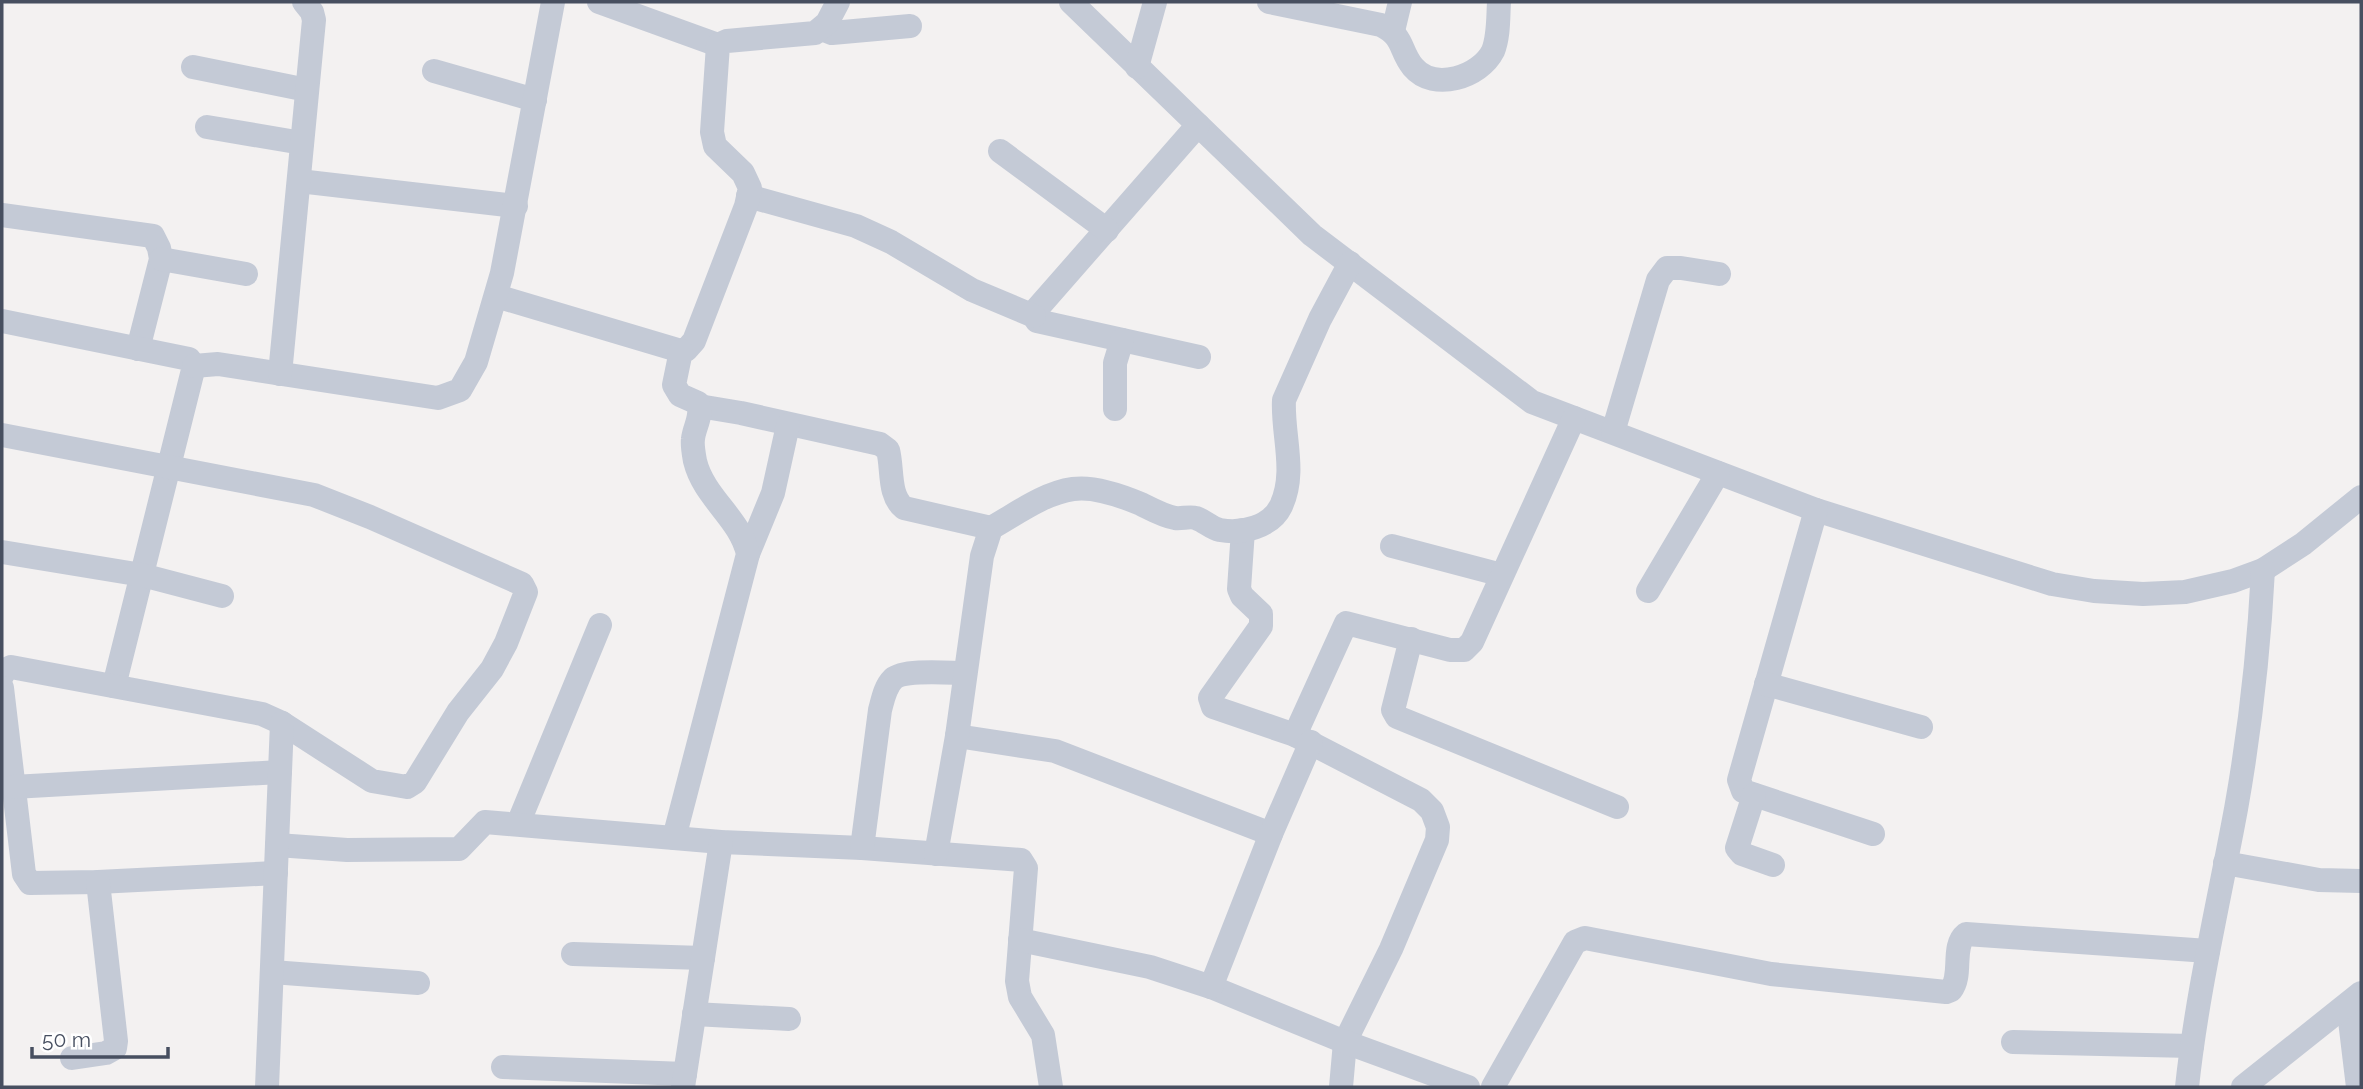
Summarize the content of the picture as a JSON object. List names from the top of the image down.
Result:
{
  "scale_bar": "50 m"
}
